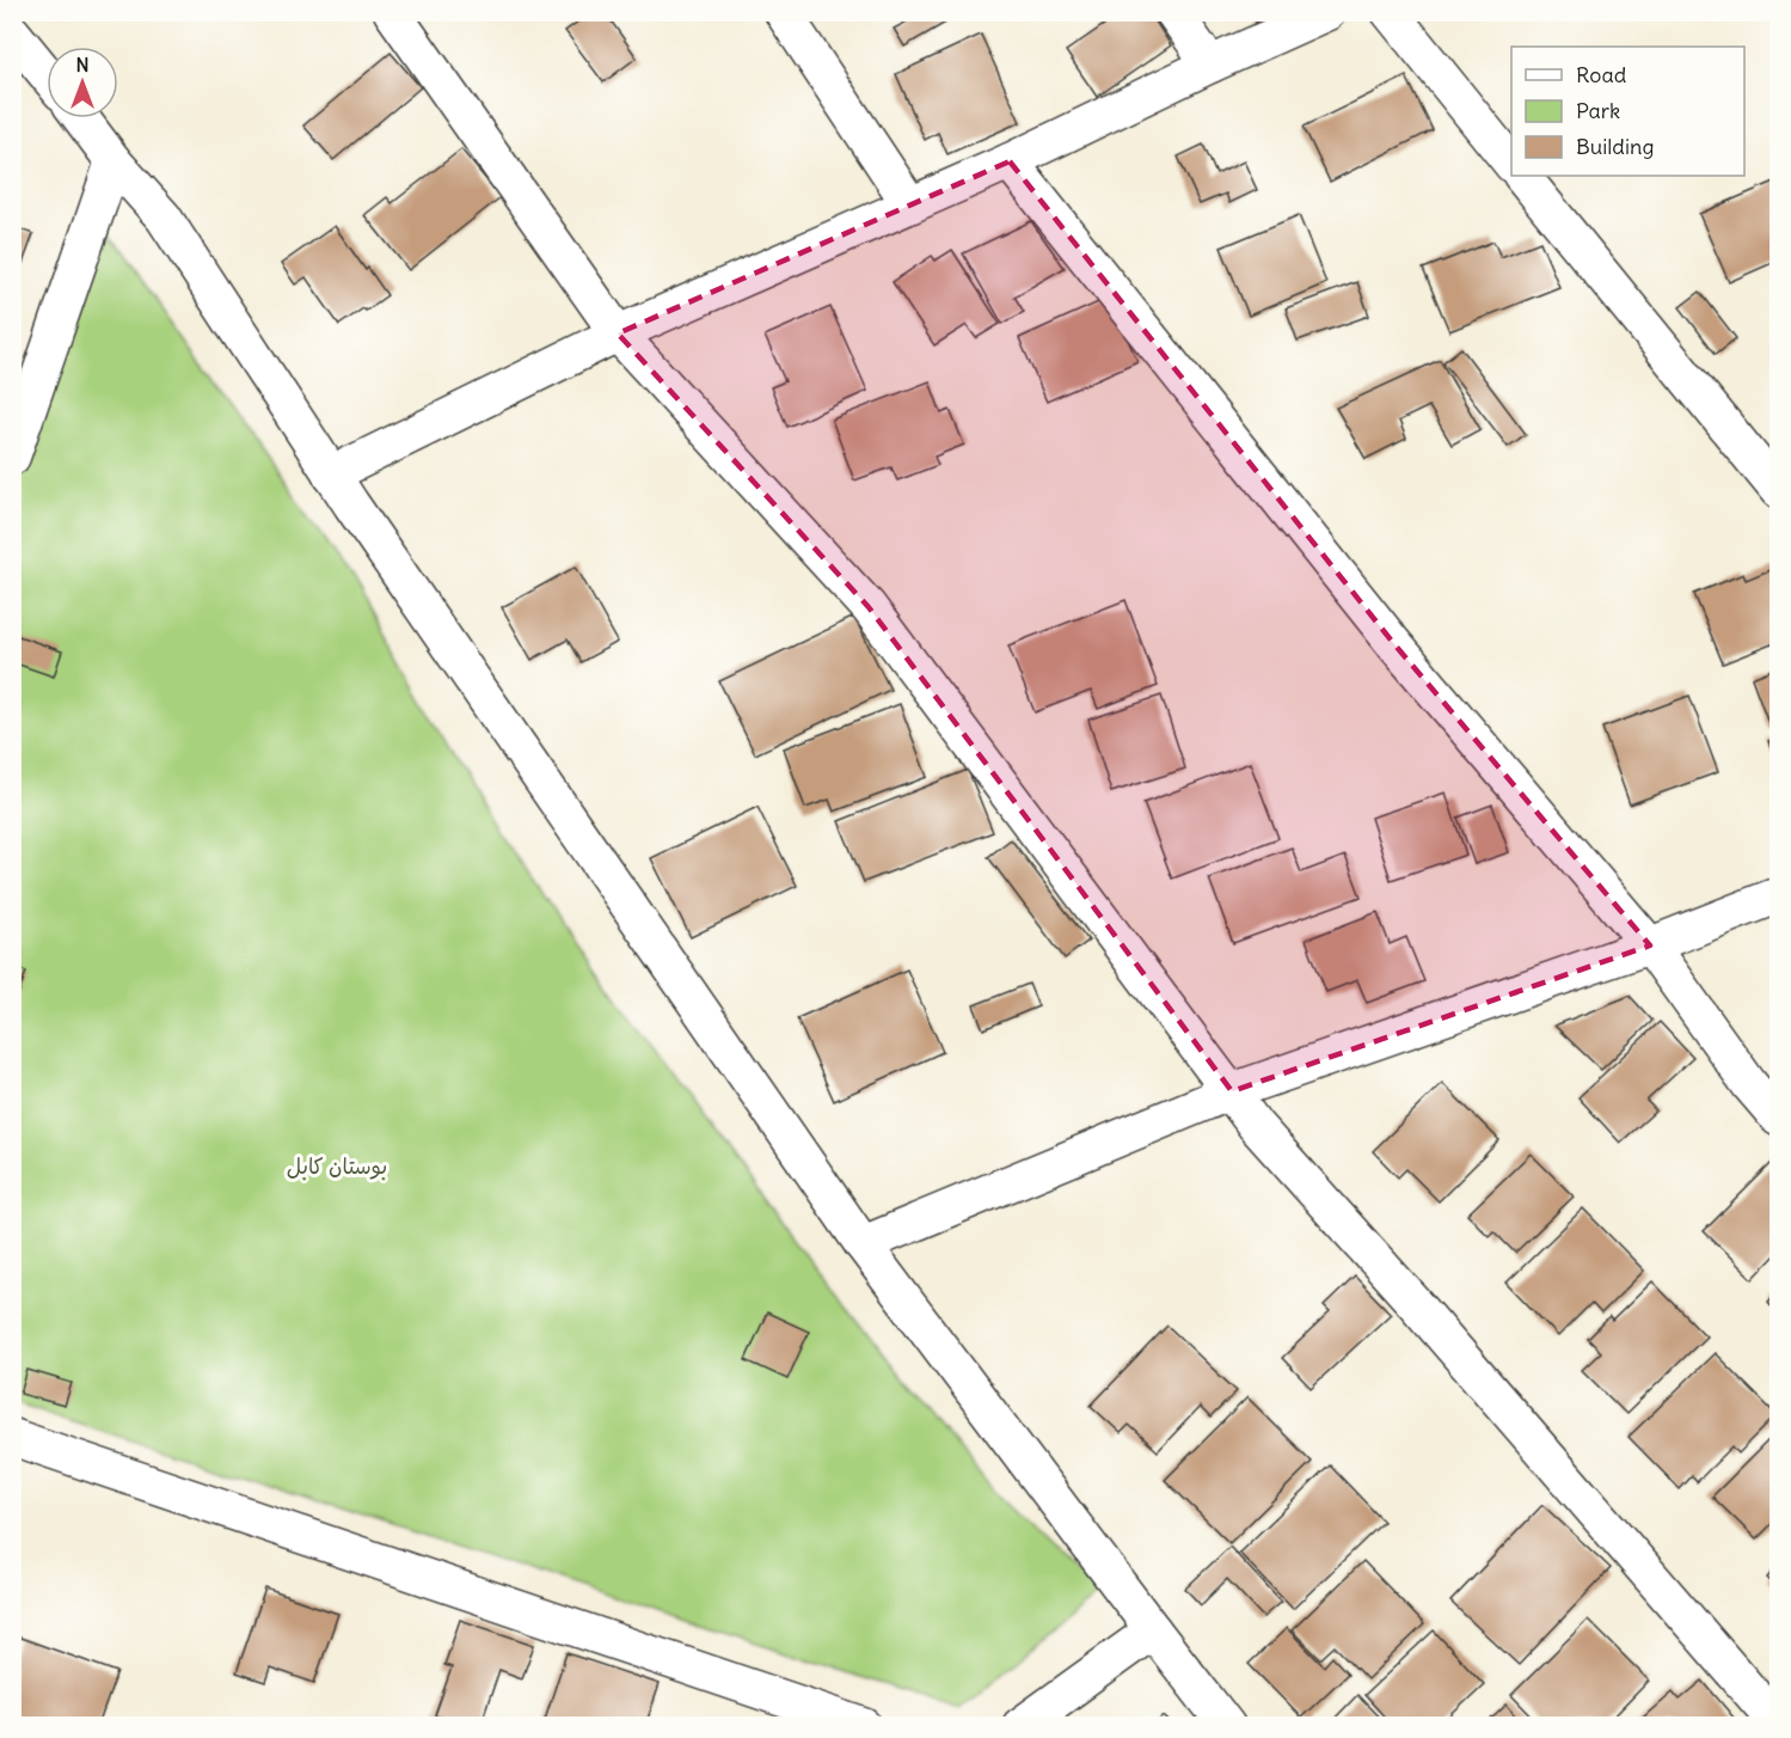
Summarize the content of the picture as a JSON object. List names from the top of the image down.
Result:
{
  "parks": ["بوستان کابل"],
  "legend": ["Road", "Park", "Building"],
  "north": "top"
}
